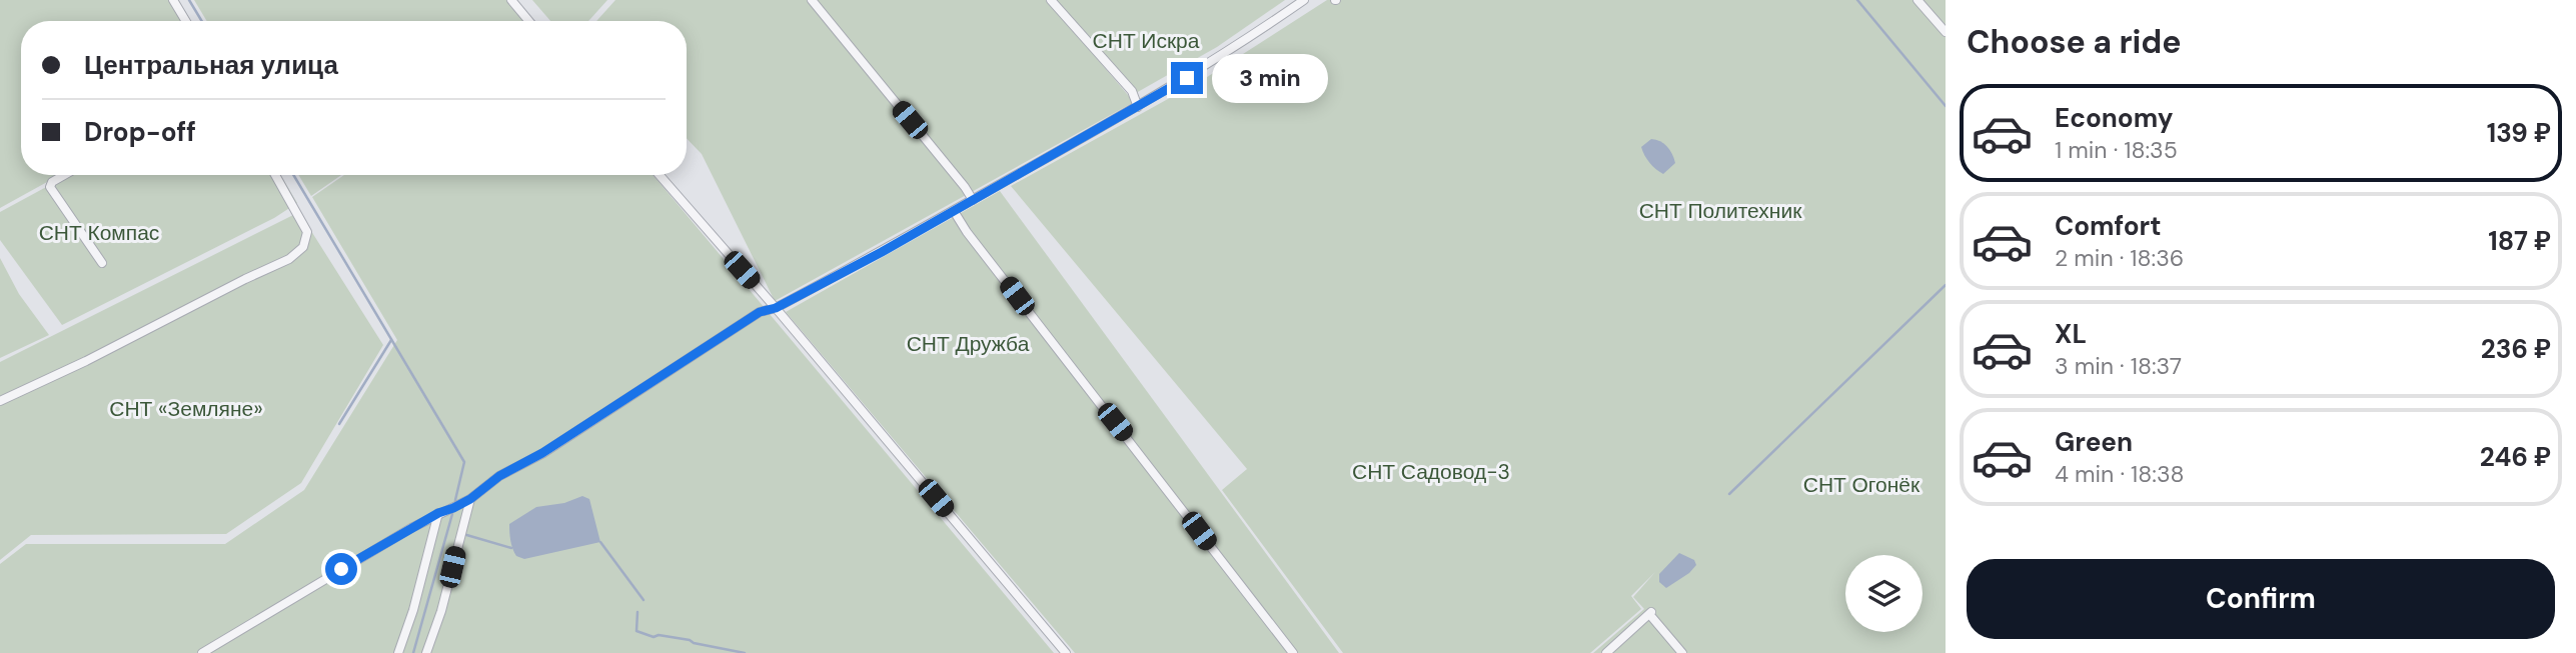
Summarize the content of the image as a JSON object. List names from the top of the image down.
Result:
{
  "parks": [
    "СНТ Искра",
    "СНТ Политехник",
    "СНТ Компас",
    "СНТ Дружба",
    "СНТ «Земляне»",
    "СНТ Садовод-3",
    "СНТ Огонёк"
  ],
  "page": {
    "heading": "Choose a ride",
    "banner": ["Центральная улица", "Drop-off"],
    "bubble": "3 min",
    "list": [
      {
        "name": "Economy",
        "note": "1 min · 18:35",
        "value": "139 ₽"
      },
      {
        "name": "Comfort",
        "note": "2 min · 18:36",
        "value": "187 ₽"
      },
      {
        "name": "XL",
        "note": "3 min · 18:37",
        "value": "236 ₽"
      },
      {
        "name": "Green",
        "note": "4 min · 18:38",
        "value": "246 ₽"
      }
    ],
    "buttons": "Confirm"
  }
}
